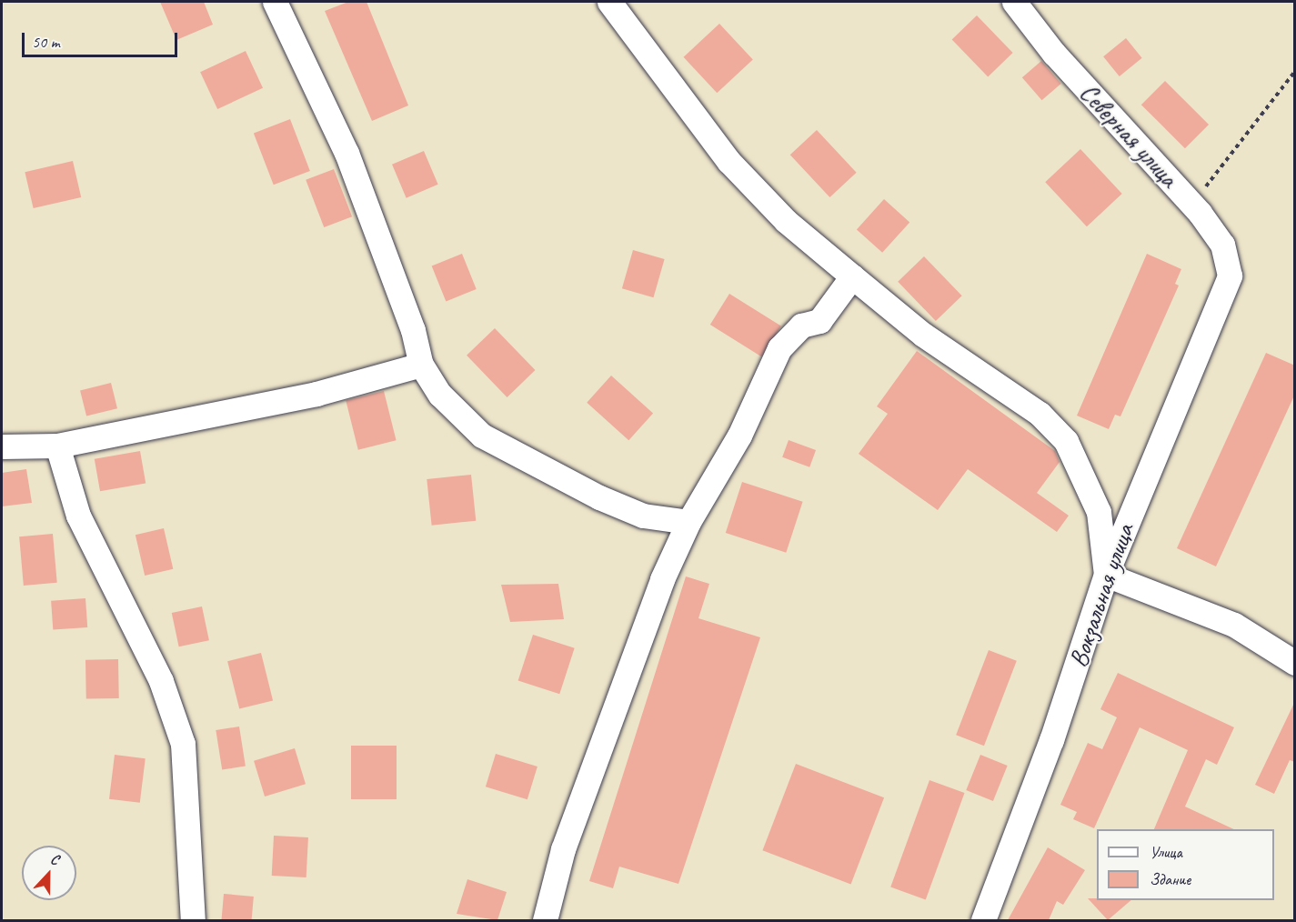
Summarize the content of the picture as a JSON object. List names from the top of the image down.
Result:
{
  "streets": {
    "street": ["Северная улица", "Вокзальная улица"]
  },
  "crossings": [
    ["Северная улица", "Вокзальная улица"]
  ],
  "legend": ["Улица", "Здание"],
  "scale_bar": "50 m",
  "north": "top"
}
